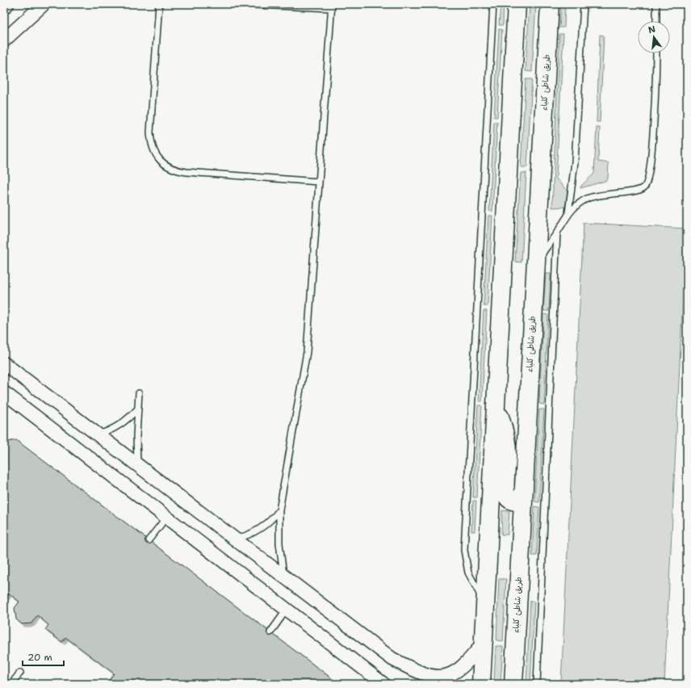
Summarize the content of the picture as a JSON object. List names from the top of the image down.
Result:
{
  "streets": {
    "highway": ["طريق شاطئ كلباء"]
  },
  "scale_bar": "20 m",
  "north": "top"
}
